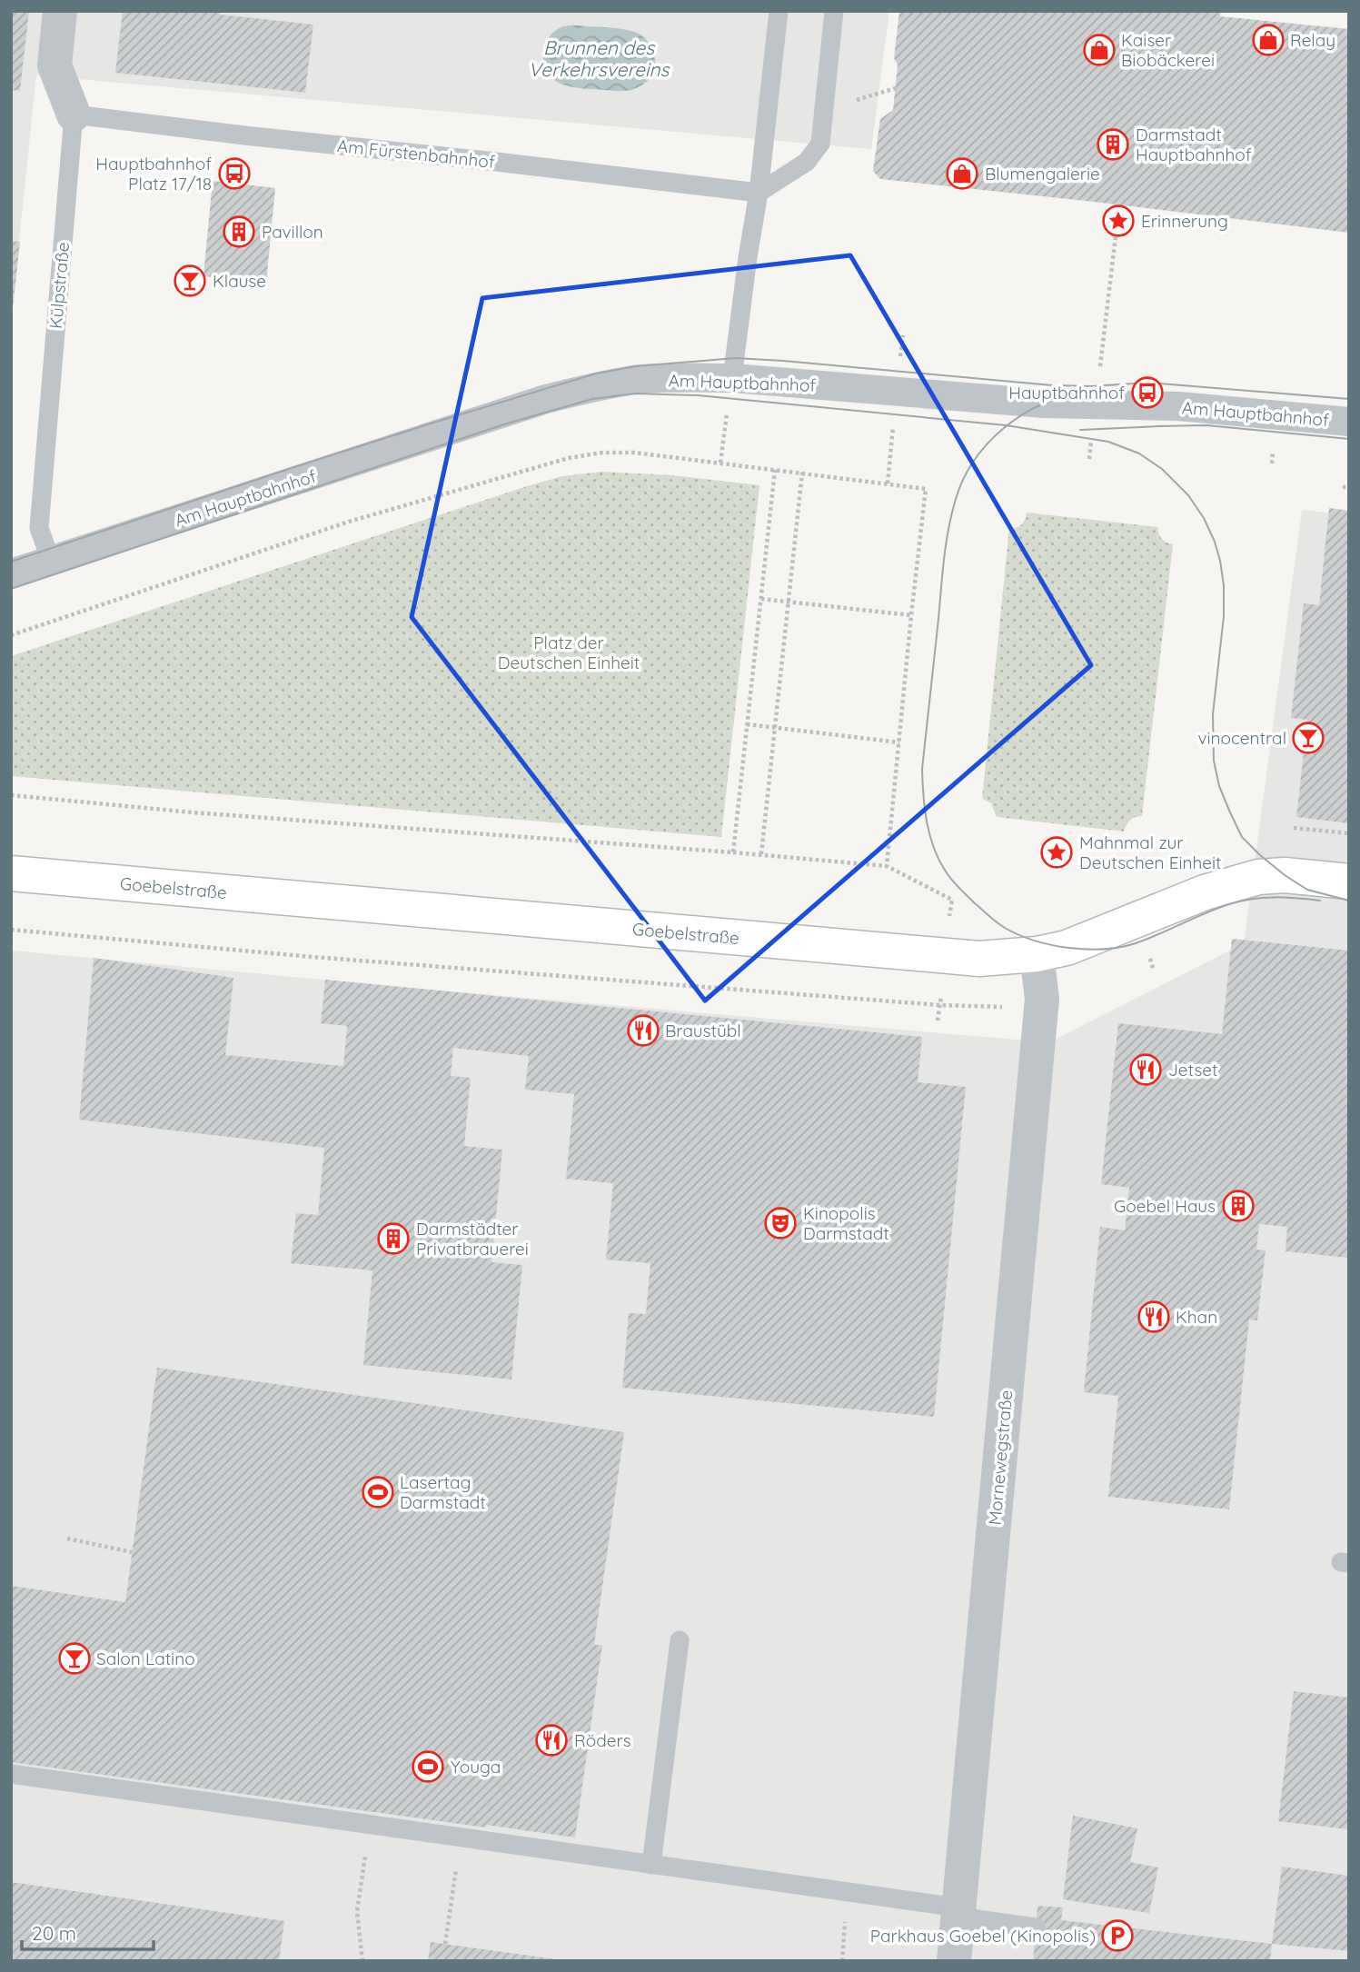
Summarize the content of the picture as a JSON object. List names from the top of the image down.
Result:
{
  "streets": {
    "main road": ["Goebelstraße"],
    "street": ["Külpstraße", "Am Hauptbahnhof", "Mornewegstraße"],
    "lane": ["Am Fürstenbahnhof"]
  },
  "crossings": [
    ["Am Fürstenbahnhof", "Külpstraße"],
    ["Külpstraße", "Am Hauptbahnhof"],
    ["Goebelstraße", "Mornewegstraße"]
  ],
  "water": ["Brunnen des Verkehrsvereins"],
  "parks": ["Platz der Deutschen Einheit"],
  "places": {
    "shop": ["Relay", "Kaiser Biobäckerei", "Blumengalerie"],
    "building": [
      "Darmstadt Hauptbahnhof",
      "Pavillon",
      "Goebel Haus",
      "Darmstädter Privatbrauerei"
    ],
    "bus stop": ["Hauptbahnhof Platz 17/18", "Hauptbahnhof"],
    "place": ["Erinnerung", "Mahnmal zur Deutschen Einheit"],
    "bar": ["Klause", "vinocentral", "Salon Latino"],
    "restaurant": [
      "Braustübl",
      "Jetset",
      "Khan",
      "Röders"
    ],
    "theatre": ["Kinopolis Darmstadt"],
    "sports": ["Lasertag Darmstadt", "Youga"],
    "parking": ["Parkhaus Goebel (Kinopolis)"]
  },
  "scale_bar": "20 m"
}
